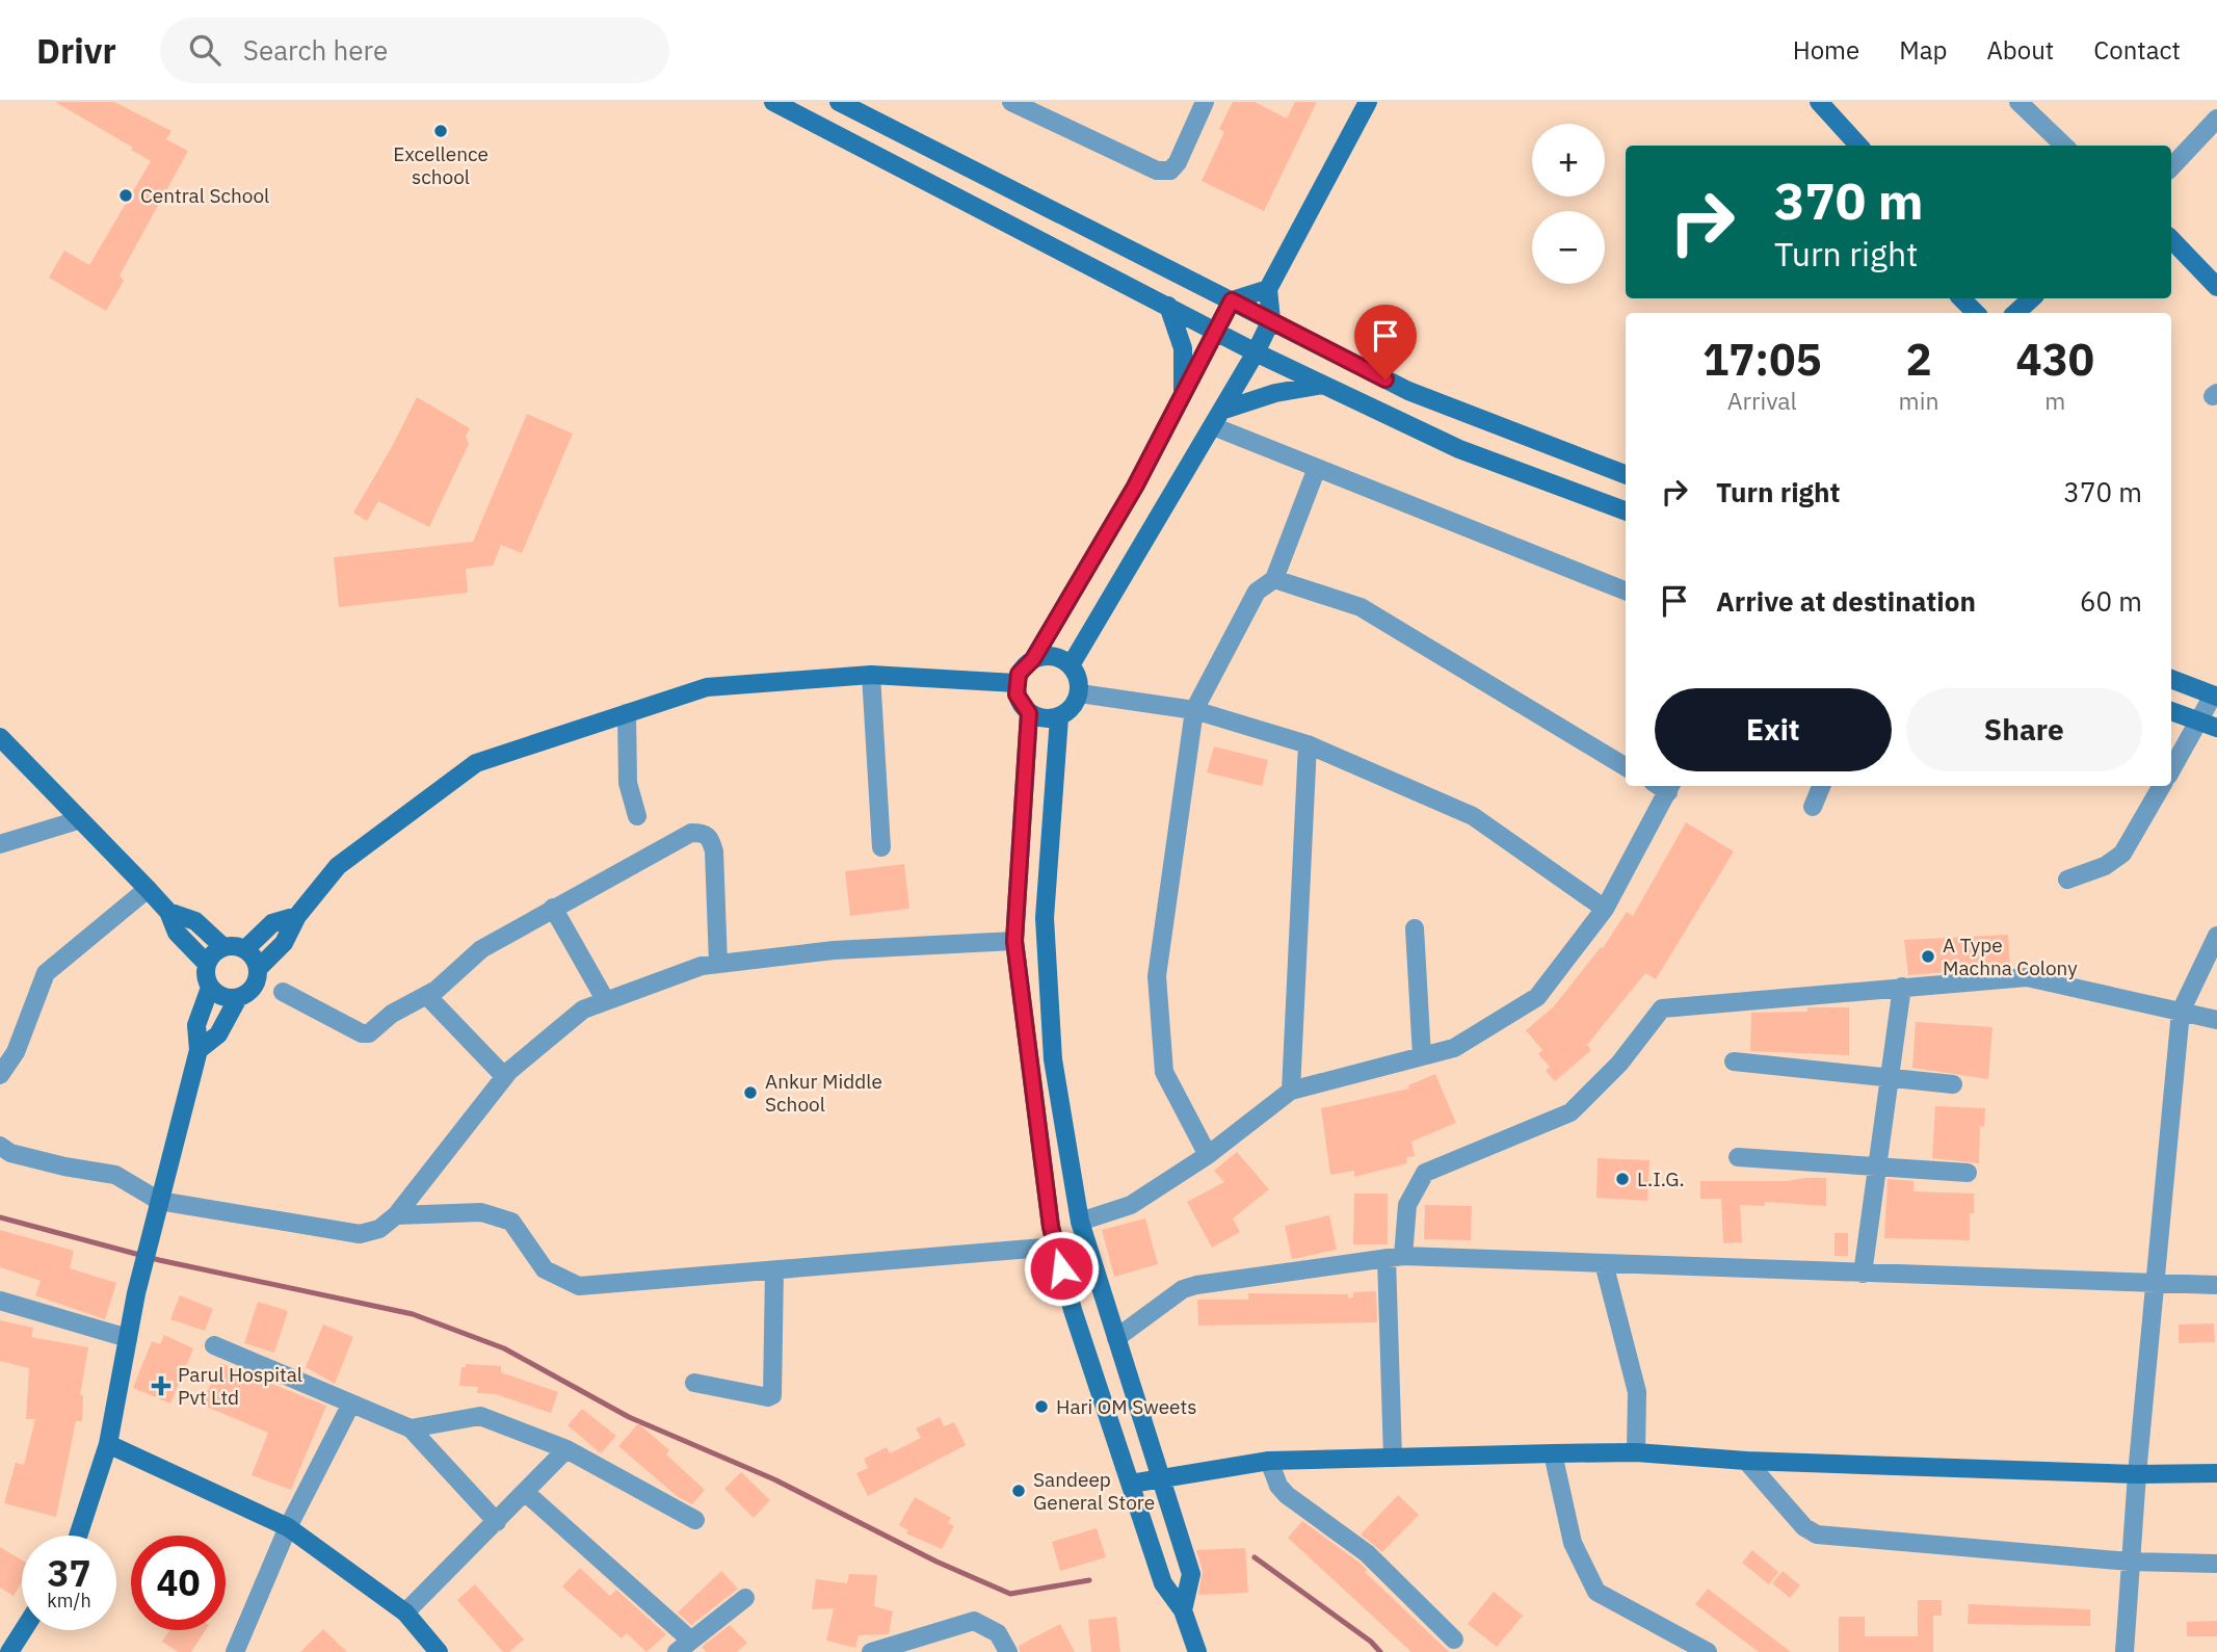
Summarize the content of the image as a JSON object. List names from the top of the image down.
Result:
{
  "places": {
    "other": [
      "Excellence school",
      "Central School",
      "A Type Machna Colony",
      "Ankur Middle School",
      "L.I.G.",
      "Hari OM Sweets",
      "Sandeep General Store"
    ],
    "health": ["Parul Hospital Pvt Ltd"]
  },
  "page": {
    "header": "Drivr",
    "search": "Search here",
    "nav": [
      "Home",
      "Map",
      "About",
      "Contact"
    ],
    "map_buttons": ["+", "−"],
    "turn": ["370 m", "Turn right"],
    "eta": [
      "17:05",
      "Arrival",
      "2",
      "min",
      "430",
      "m"
    ],
    "list": [
      {
        "name": "Turn right",
        "value": "370 m"
      },
      {
        "name": "Arrive at destination",
        "value": "60 m"
      }
    ],
    "buttons": ["Exit", "Share"],
    "speed": "37 km/h",
    "limit": "40"
  }
}
